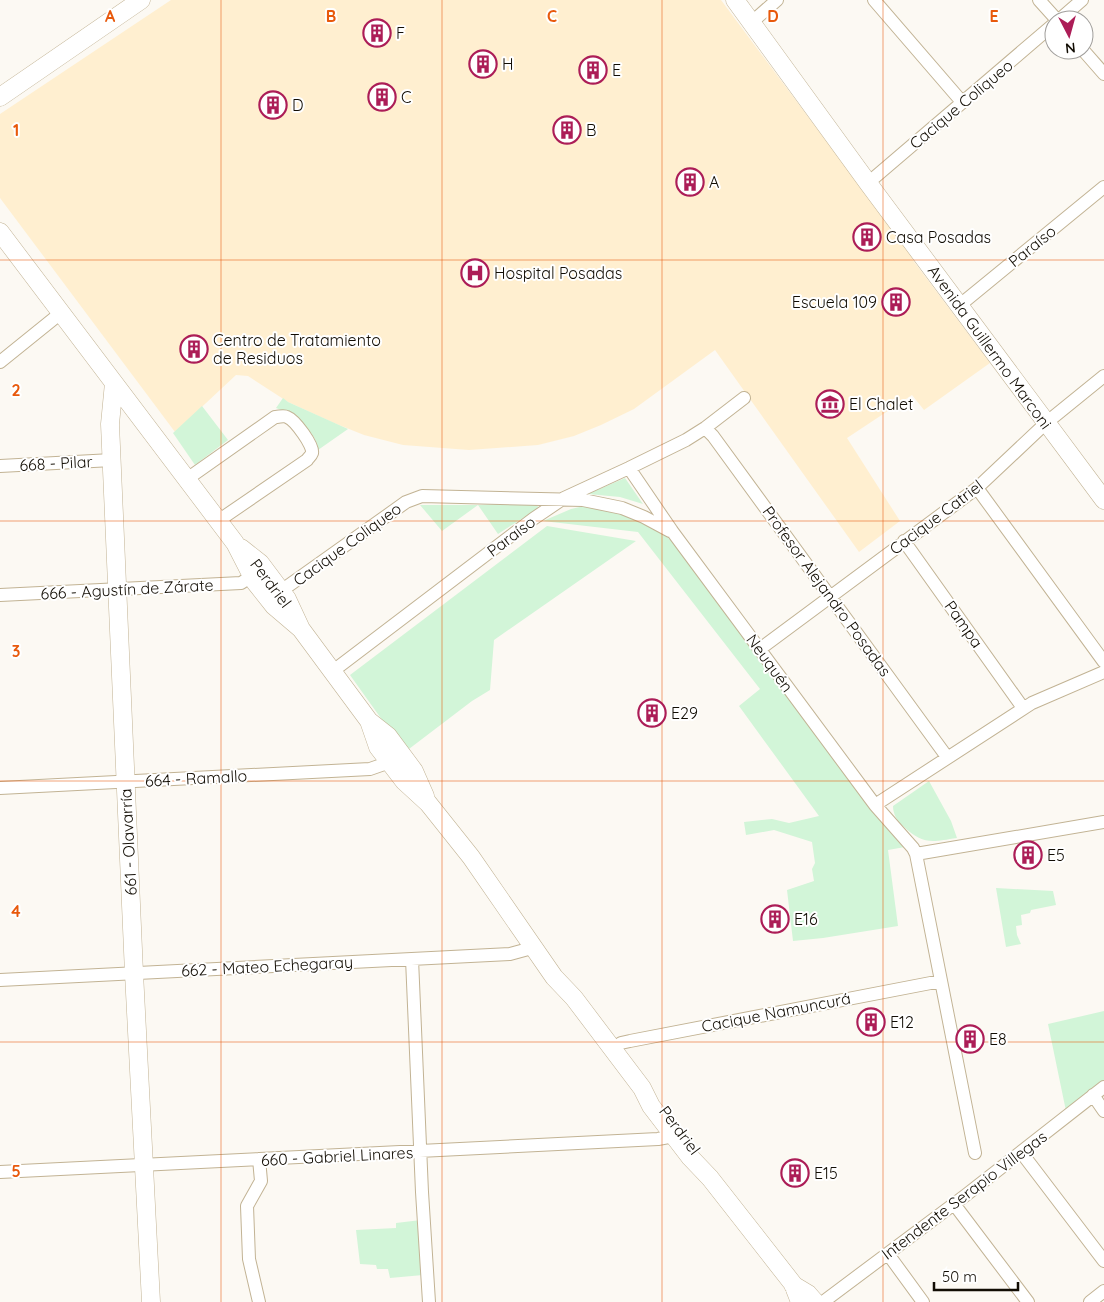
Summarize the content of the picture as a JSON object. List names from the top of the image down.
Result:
{
  "streets": {
    "main road": ["Avenida Guillermo Marconi", "Perdriel", "661 - Olavarría"],
    "street": [
      "Cacique Coliqueo",
      "Paraíso",
      "668 - Pilar",
      "Cacique Catriel",
      "666 - Agustín de Zárate",
      "Profesor Alejandro Posadas",
      "Pampa",
      "Neuquén",
      "664 - Ramallo",
      "662 - Mateo Echegaray",
      "Cacique Namuncurá",
      "660 - Gabriel Linares",
      "Intendente Serapio Villegas"
    ]
  },
  "crossings": [
    ["Cacique Coliqueo", "Paraíso"],
    ["Cacique Coliqueo", "Avenida Guillermo Marconi"],
    ["Cacique Coliqueo", "Perdriel"],
    ["Cacique Coliqueo", "Neuquén"],
    ["Paraíso", "Avenida Guillermo Marconi"],
    ["Paraíso", "Profesor Alejandro Posadas"],
    ["Paraíso", "Neuquén"],
    ["Avenida Guillermo Marconi", "Cacique Catriel"],
    ["668 - Pilar", "661 - Olavarría"],
    ["Cacique Catriel", "Profesor Alejandro Posadas"],
    ["Cacique Catriel", "Pampa"],
    ["Cacique Catriel", "Neuquén"],
    ["666 - Agustín de Zárate", "661 - Olavarría"],
    ["664 - Ramallo", "661 - Olavarría"],
    ["661 - Olavarría", "662 - Mateo Echegaray"],
    ["661 - Olavarría", "660 - Gabriel Linares"]
  ],
  "places": {
    "building": [
      "F",
      "H",
      "E",
      "C",
      "D",
      "B",
      "A",
      "Casa Posadas",
      "Escuela 109",
      "Centro de Tratamiento de Residuos",
      "E29",
      "E5",
      "E16",
      "E12",
      "E8",
      "E15"
    ],
    "hospital": ["Hospital Posadas"],
    "museum": ["El Chalet"]
  },
  "scale_bar": "50 m",
  "north": "bottom",
  "grid": {
    "columns": [
      "A",
      "B",
      "C",
      "D",
      "E"
    ],
    "rows": [
      "1",
      "2",
      "3",
      "4",
      "5"
    ]
  }
}
